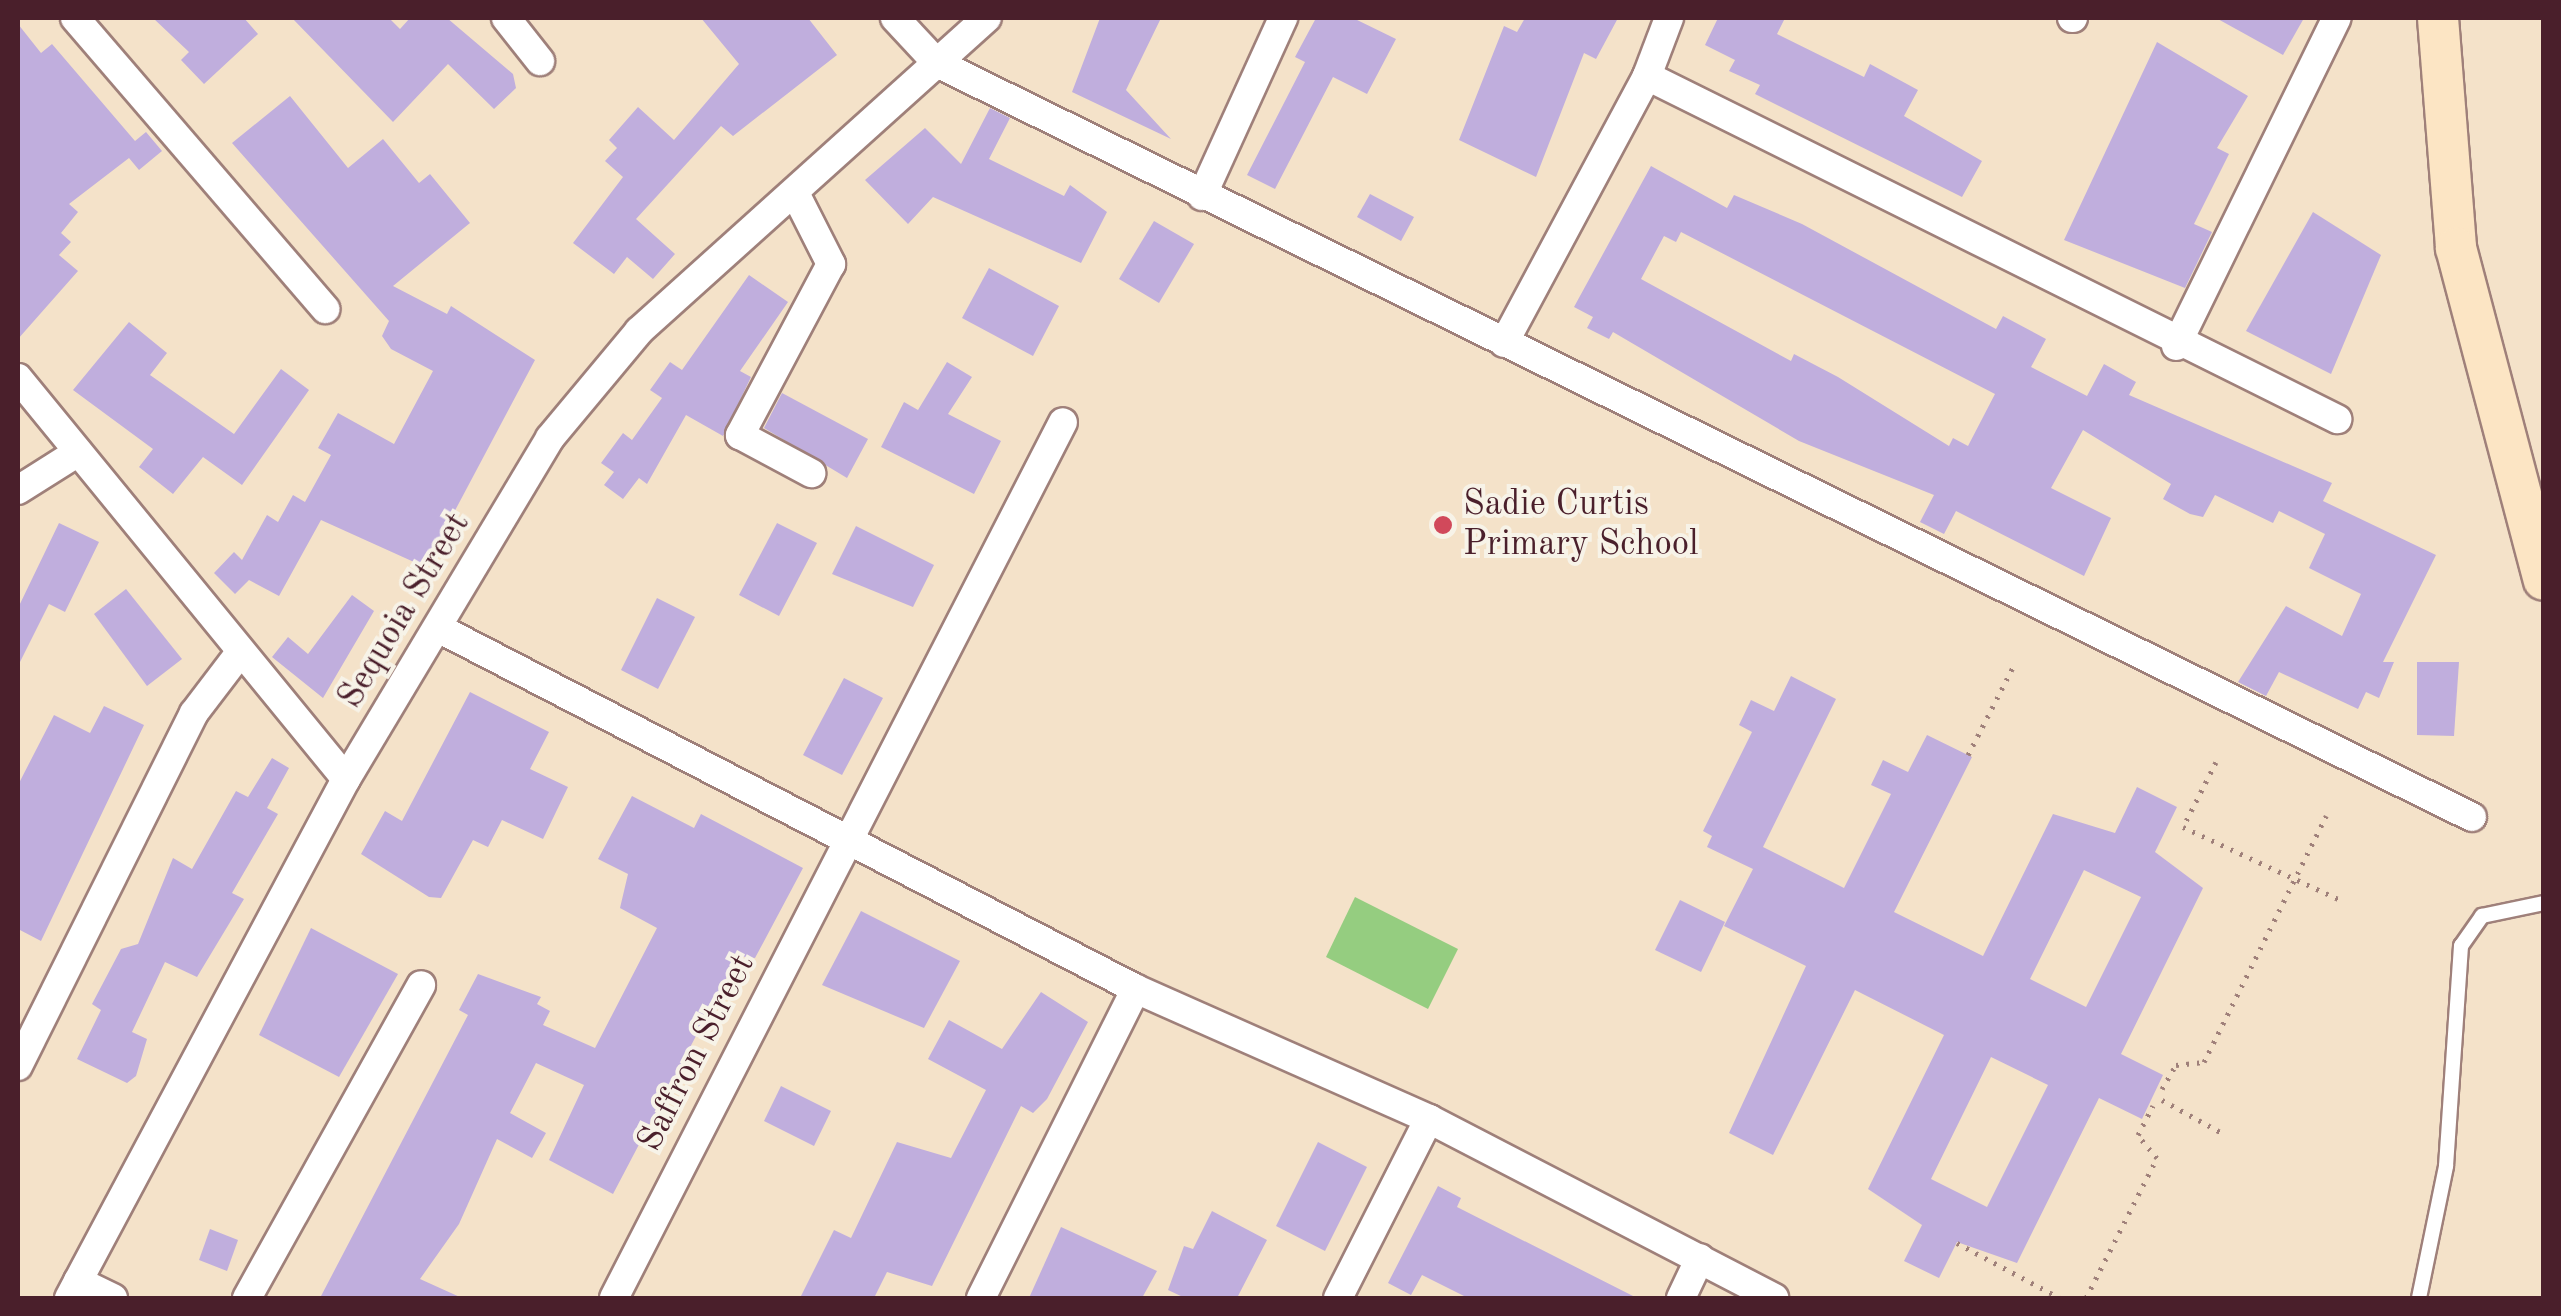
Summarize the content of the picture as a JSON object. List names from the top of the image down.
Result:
{
  "streets": {
    "street": ["Sequoia Street", "Saffron Street"]
  },
  "places": ["Sadie Curtis Primary School"]
}
